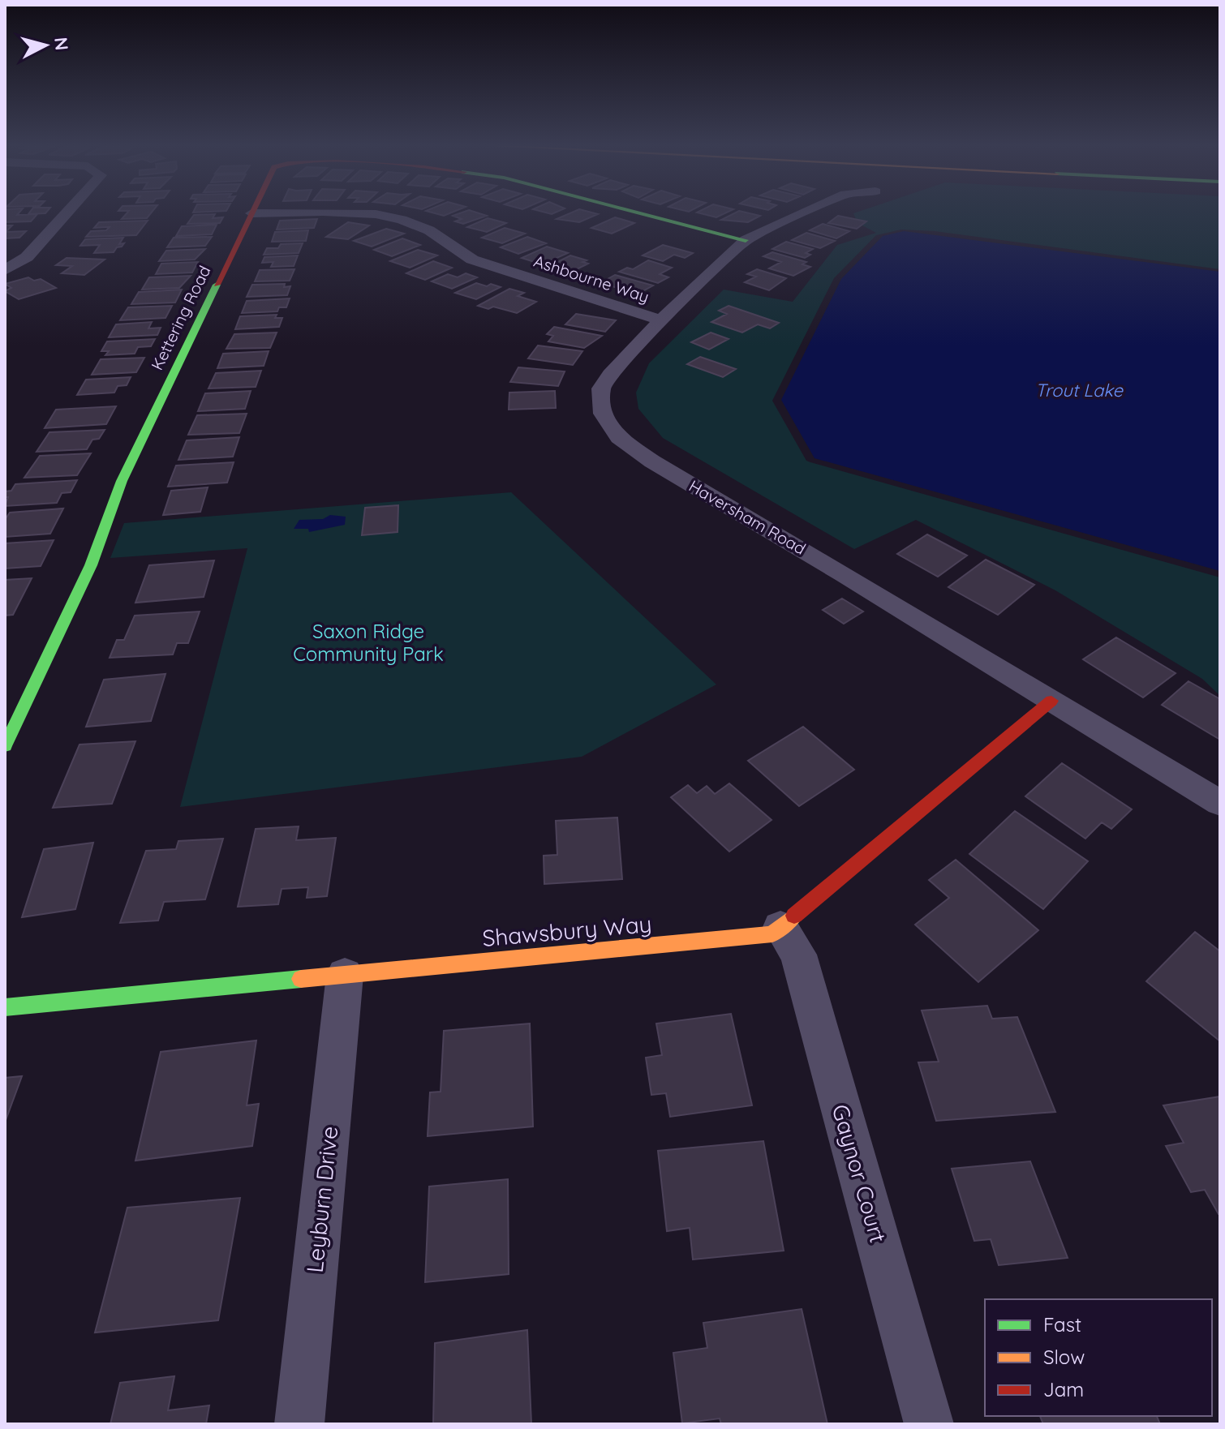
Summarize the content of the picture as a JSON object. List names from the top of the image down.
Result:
{
  "streets": {
    "main road": ["Kettering Road", "Shawsbury Way"],
    "street": [
      "Ashbourne Way",
      "Haversham Road",
      "Gaynor Court",
      "Leyburn Drive"
    ]
  },
  "crossings": [
    ["Ashbourne Way", "Kettering Road"],
    ["Ashbourne Way", "Haversham Road"],
    ["Kettering Road", "Haversham Road"],
    ["Haversham Road", "Shawsbury Way"],
    ["Shawsbury Way", "Gaynor Court"],
    ["Shawsbury Way", "Leyburn Drive"]
  ],
  "water": ["Trout Lake"],
  "parks": ["Saxon Ridge Community Park"],
  "legend": ["Fast", "Slow", "Jam"],
  "north": "right"
}
